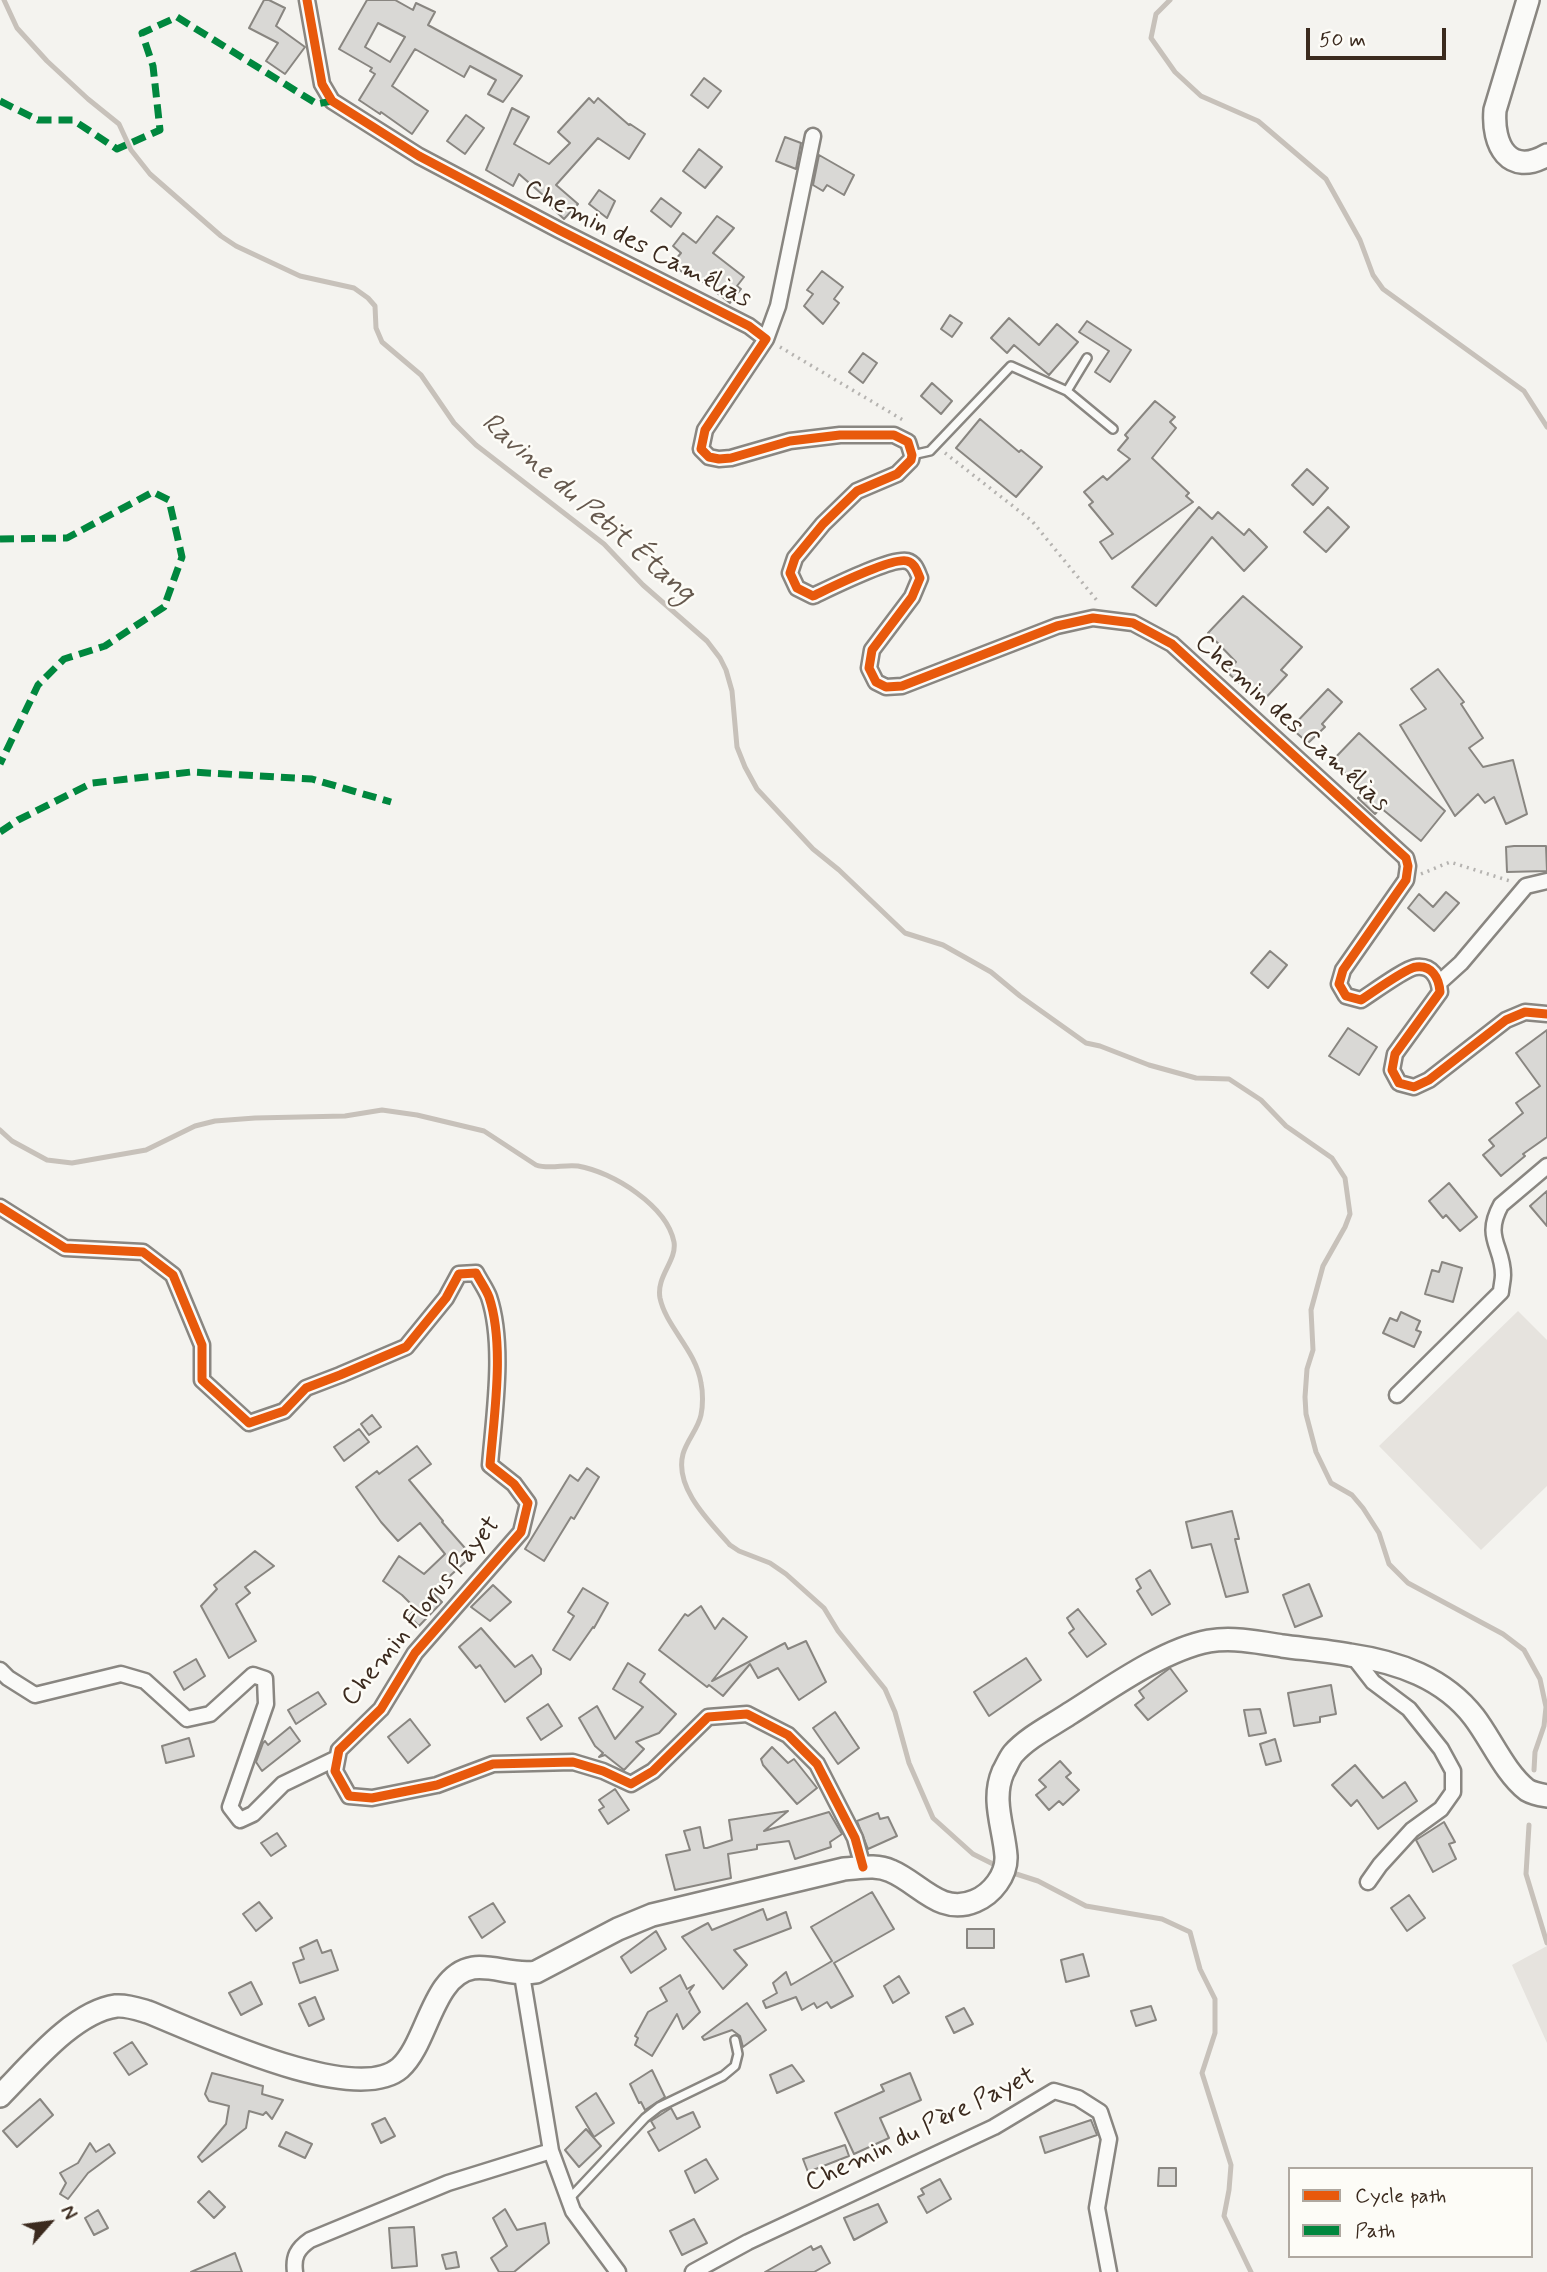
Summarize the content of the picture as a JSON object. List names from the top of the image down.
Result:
{
  "streets": {
    "street": ["Chemin des Camélias", "Chemin Florus Payet", "Chemin du Père Payet"]
  },
  "water": ["Ravine du Petit Étang"],
  "legend": ["Cycle path", "Path"],
  "scale_bar": "50 m",
  "north": "top right"
}
